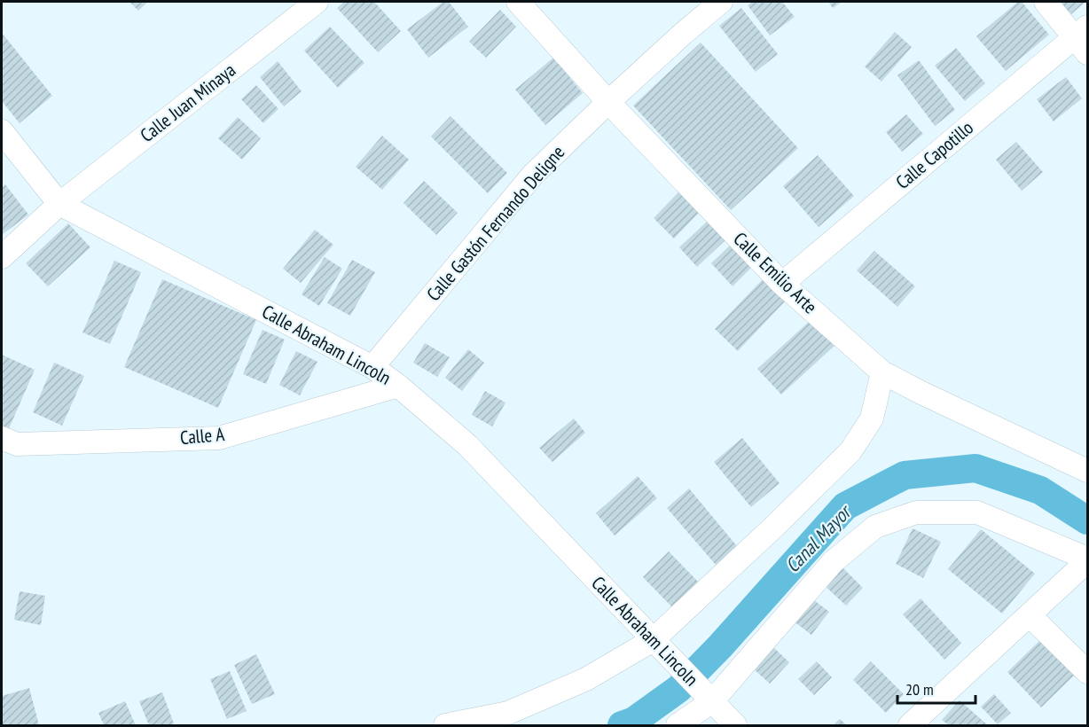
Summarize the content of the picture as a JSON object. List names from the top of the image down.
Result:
{
  "streets": {
    "street": [
      "Calle Juan Minaya",
      "Calle Capotillo",
      "Calle Gastón Fernando Deligne",
      "Calle Emilio Arte",
      "Calle Abraham Lincoln",
      "Calle A"
    ]
  },
  "crossings": [
    ["Calle Juan Minaya", "Calle Abraham Lincoln"],
    ["Calle Capotillo", "Calle Emilio Arte"],
    ["Calle Gastón Fernando Deligne", "Calle Emilio Arte"],
    ["Calle Gastón Fernando Deligne", "Calle Abraham Lincoln"],
    ["Calle Abraham Lincoln", "Calle A"]
  ],
  "water": ["Canal Mayor"],
  "scale_bar": "20 m"
}
